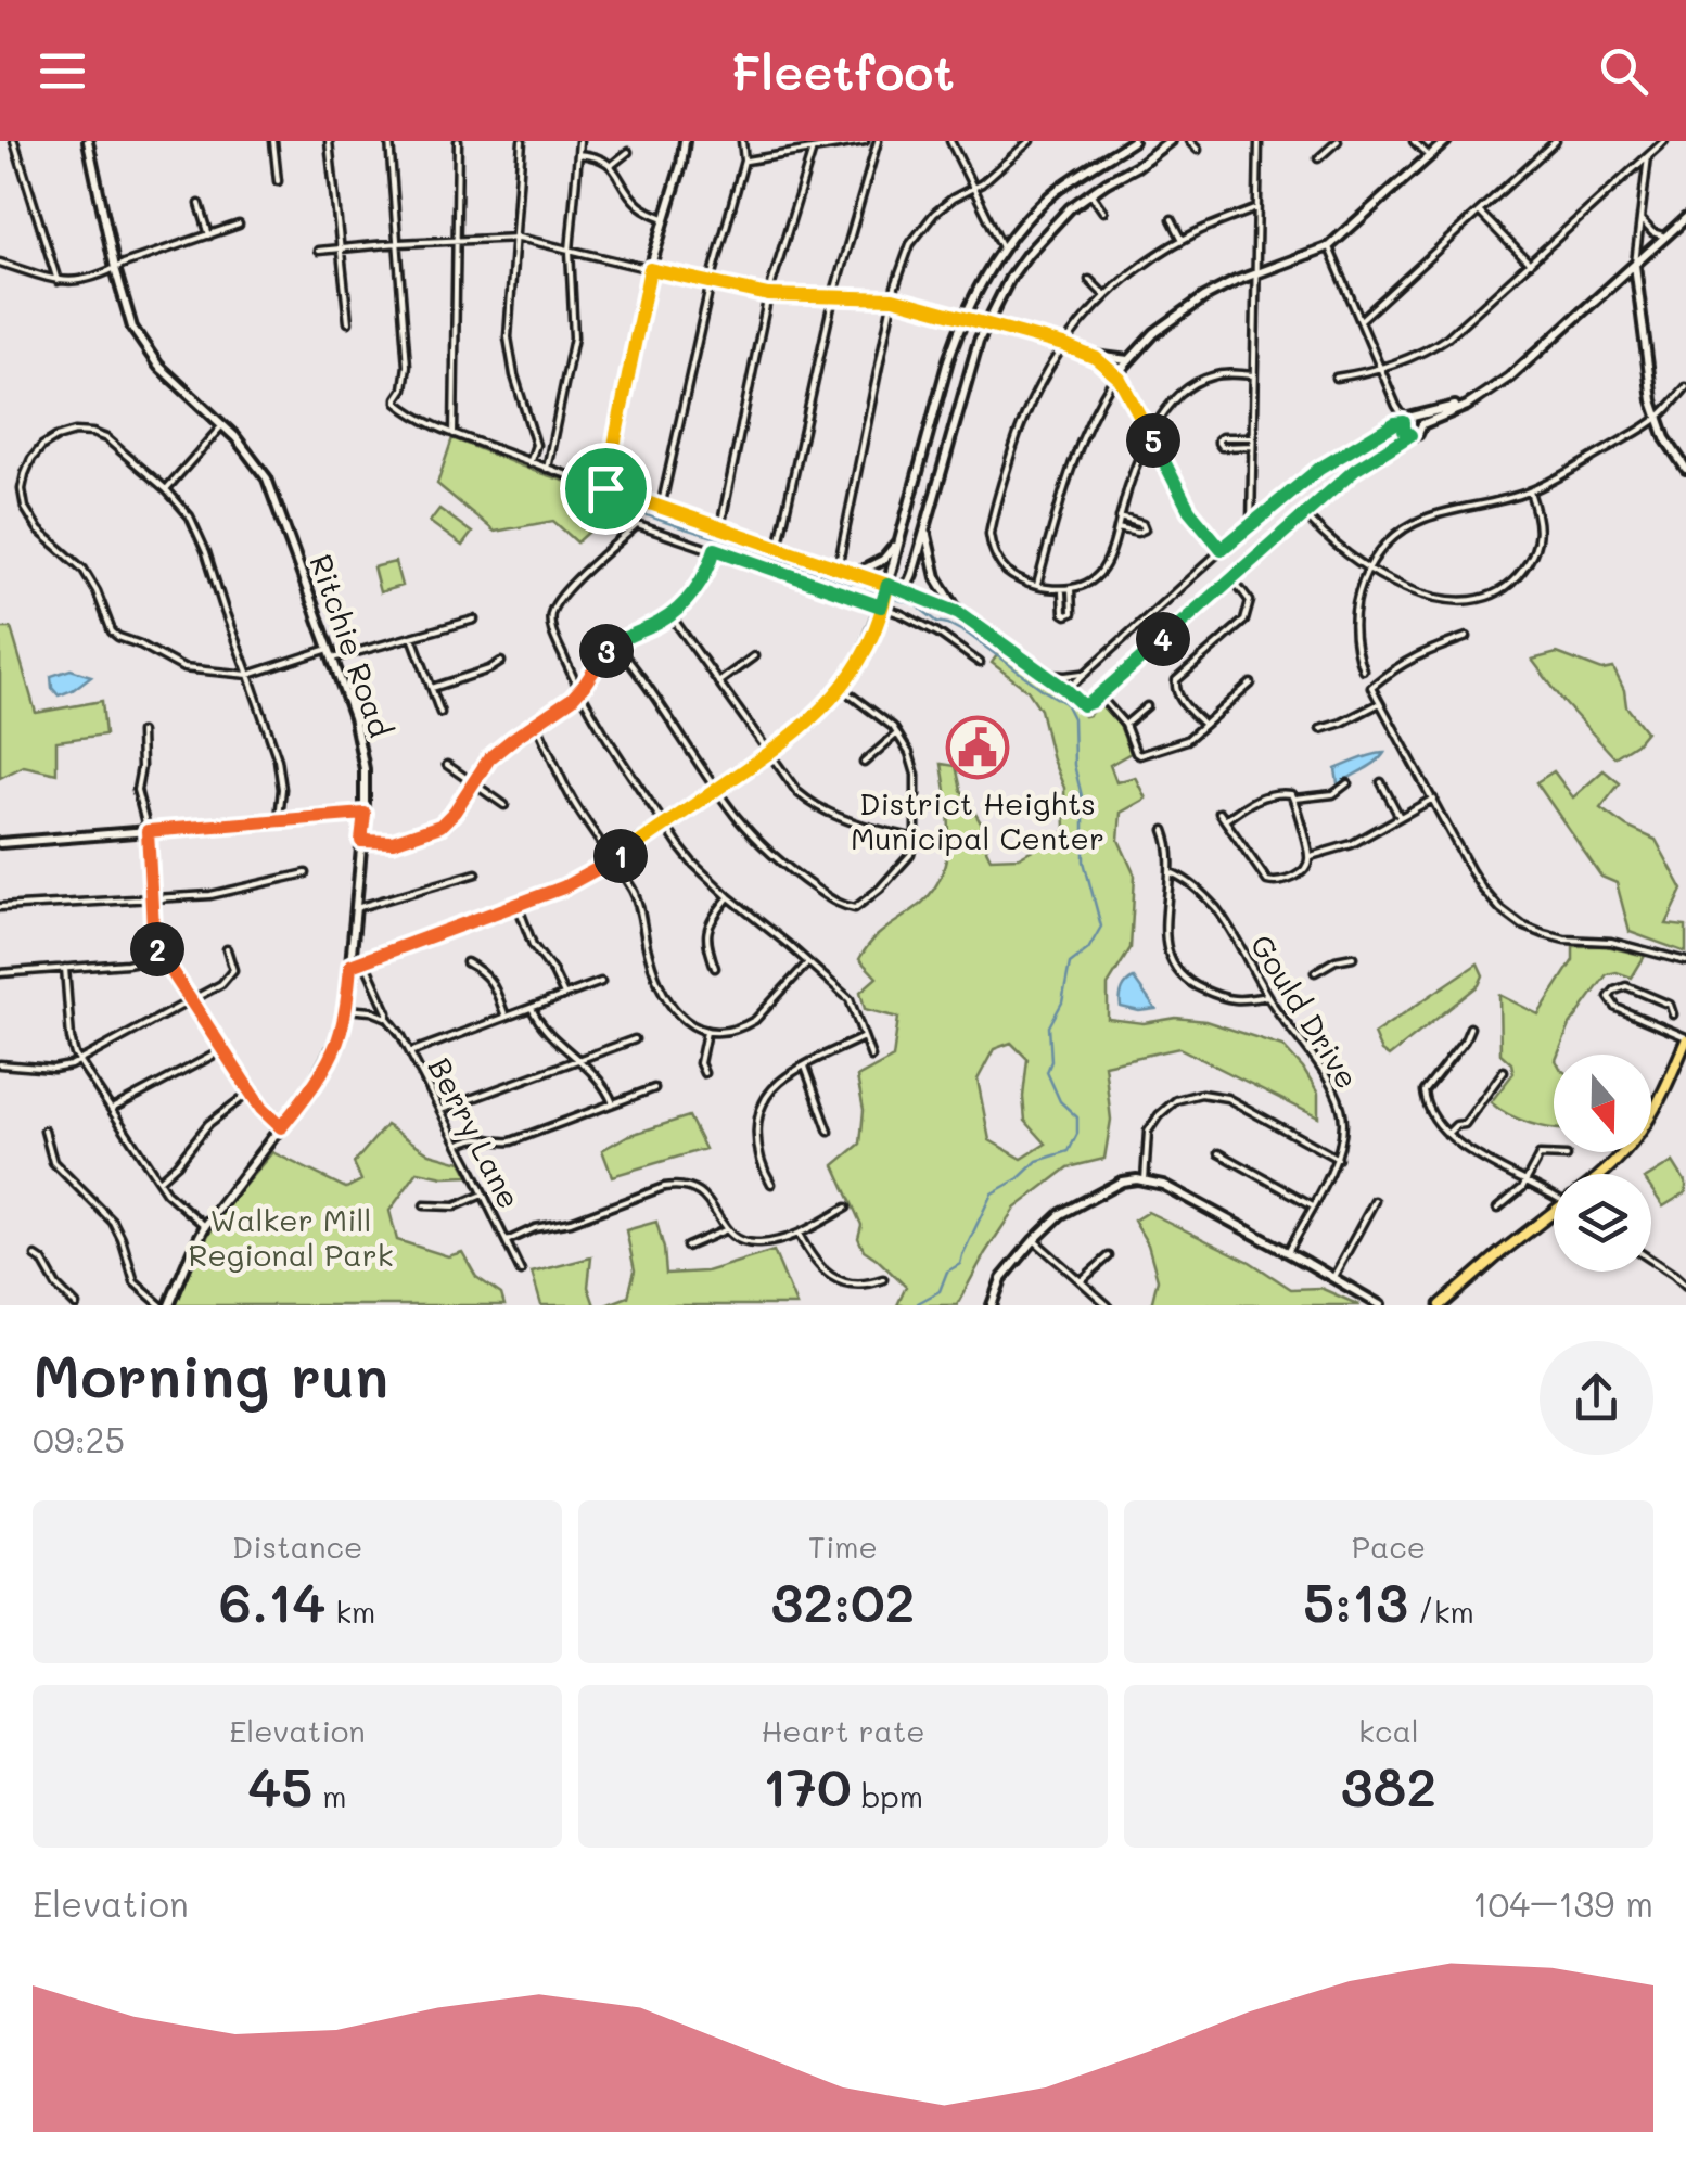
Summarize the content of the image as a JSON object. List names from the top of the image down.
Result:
{
  "streets": {
    "street": ["Ritchie Road", "Gould Drive", "Berry Lane"]
  },
  "parks": ["Walker Mill Regional Park"],
  "places": {
    "public building": ["District Heights Municipal Center"]
  },
  "north": "bottom",
  "page": {
    "header": "Fleetfoot",
    "pins": [
      "5",
      "4",
      "3",
      "1",
      "2"
    ],
    "heading": ["Morning run", "09:25"],
    "stats": [
      ["Distance", "6.14 km"],
      ["Time", "32:02"],
      ["Pace", "5:13 /km"],
      ["Elevation", "45 m"],
      ["Heart rate", "170 bpm"],
      ["kcal", "382"]
    ],
    "chart": ["Elevation", "104–139 m"]
  }
}
